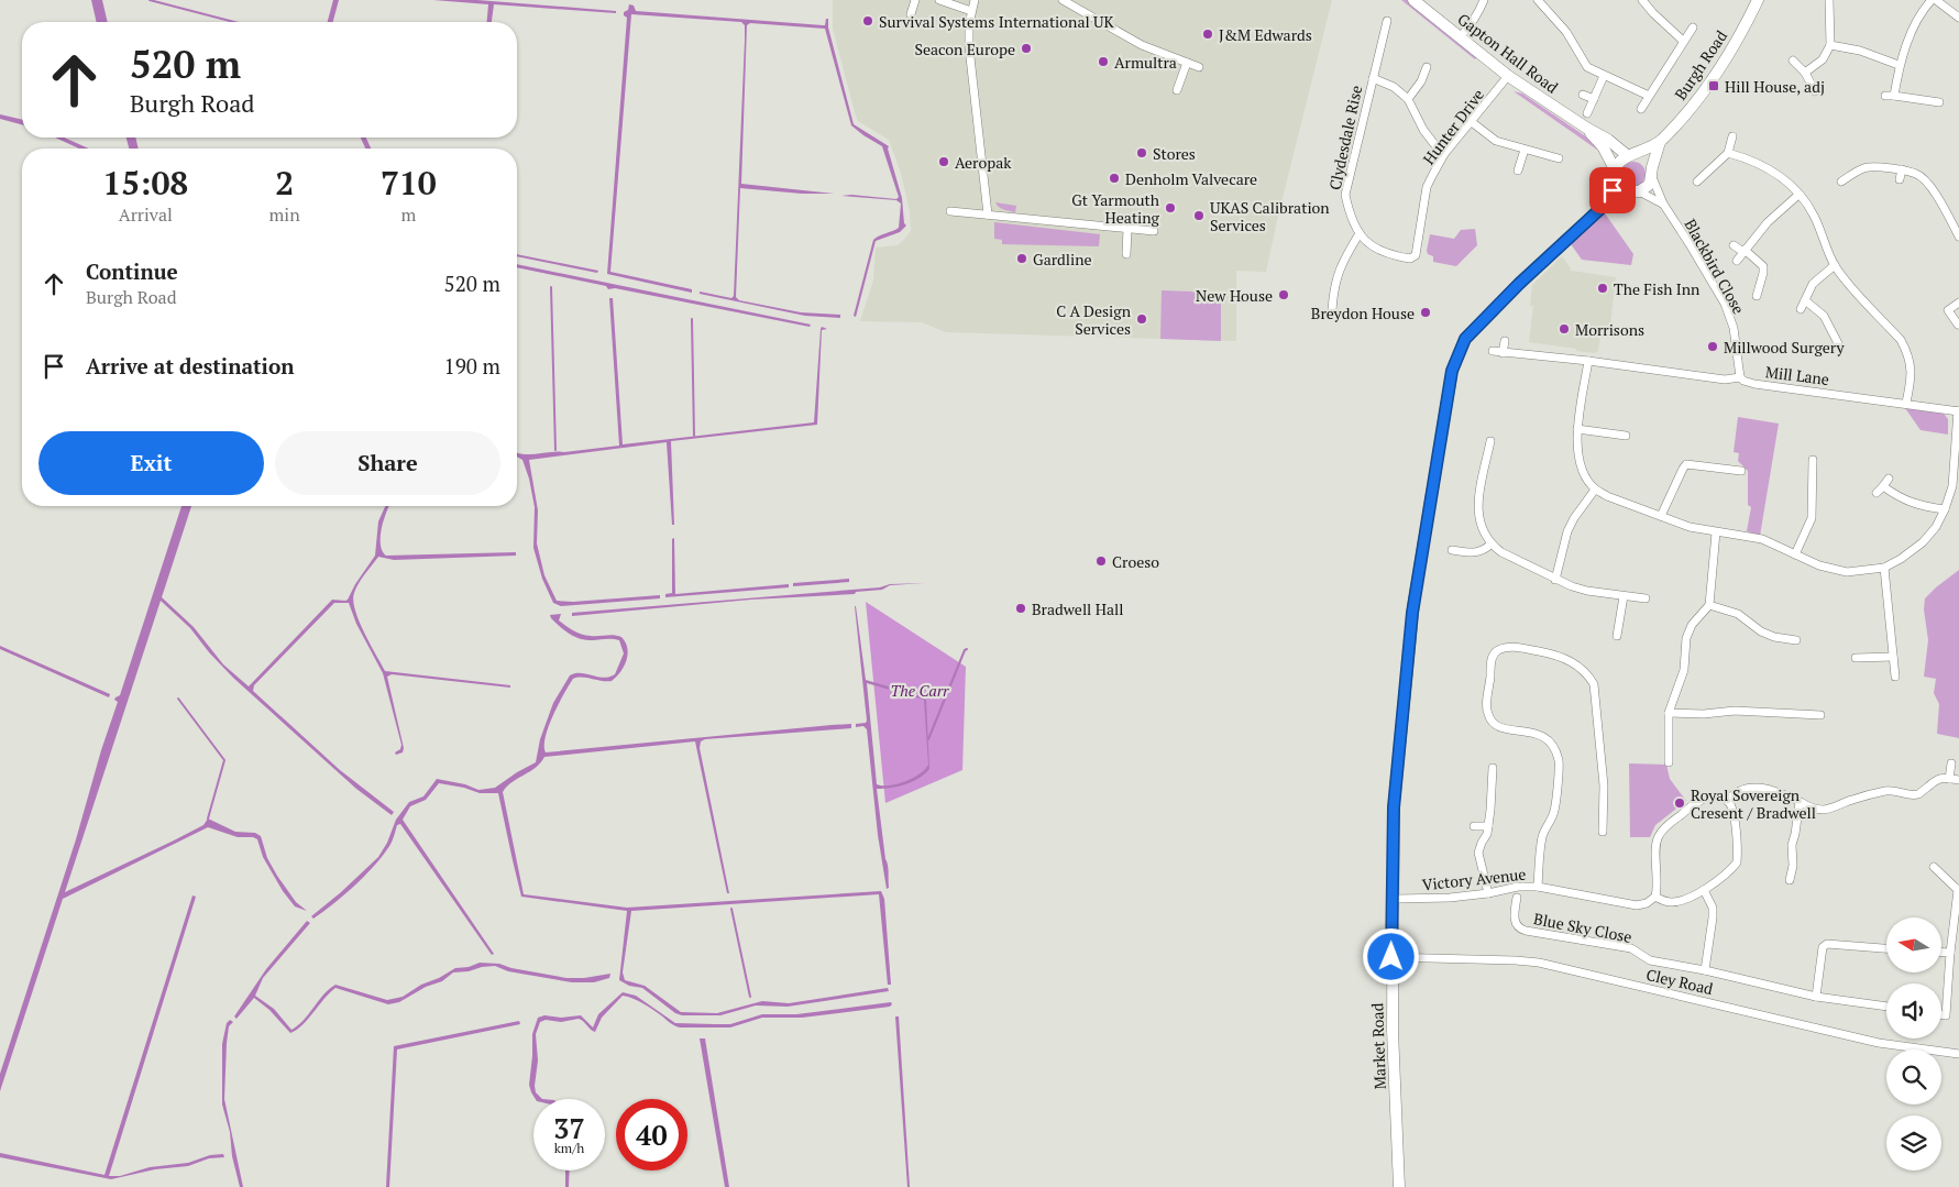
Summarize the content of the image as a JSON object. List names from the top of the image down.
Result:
{
  "streets": {
    "street": [
      "Gapton Hall Road",
      "Burgh Road",
      "Hunter Drive",
      "Clydesdale Rise",
      "Blackbird Close",
      "Mill Lane",
      "Victory Avenue",
      "Blue Sky Close",
      "Cley Road",
      "Market Road"
    ]
  },
  "crossings": [
    ["Gapton Hall Road", "Burgh Road"],
    ["Gapton Hall Road", "Hunter Drive"],
    ["Gapton Hall Road", "Blackbird Close"],
    ["Burgh Road", "Blackbird Close"],
    ["Burgh Road", "Market Road"],
    ["Hunter Drive", "Clydesdale Rise"],
    ["Blackbird Close", "Mill Lane"],
    ["Victory Avenue", "Market Road"],
    ["Cley Road", "Market Road"]
  ],
  "parks": ["The Carr"],
  "places": {
    "other": [
      "Survival Systems International UK",
      "J&M Edwards",
      "Seacon Europe",
      "Armultra",
      "Stores",
      "Aeropak",
      "Denholm Valvecare",
      "Gt Yarmouth Heating",
      "UKAS Calibration Services",
      "Gardline",
      "The Fish Inn",
      "New House",
      "Breydon House",
      "C A Design Services",
      "Morrisons",
      "Millwood Surgery",
      "Croeso",
      "Bradwell Hall",
      "Royal Sovereign Cresent / Bradwell"
    ],
    "transit": ["Hill House, adj"]
  },
  "north": "left",
  "page": {
    "turn": ["520 m", "Burgh Road"],
    "eta": [
      "15:08",
      "Arrival",
      "2",
      "min",
      "710",
      "m"
    ],
    "list": [
      {
        "name": "Continue",
        "note": "Burgh Road",
        "value": "520 m"
      },
      {
        "name": "Arrive at destination",
        "value": "190 m"
      }
    ],
    "buttons": ["Exit", "Share"],
    "speed": "37 km/h",
    "limit": "40"
  }
}
